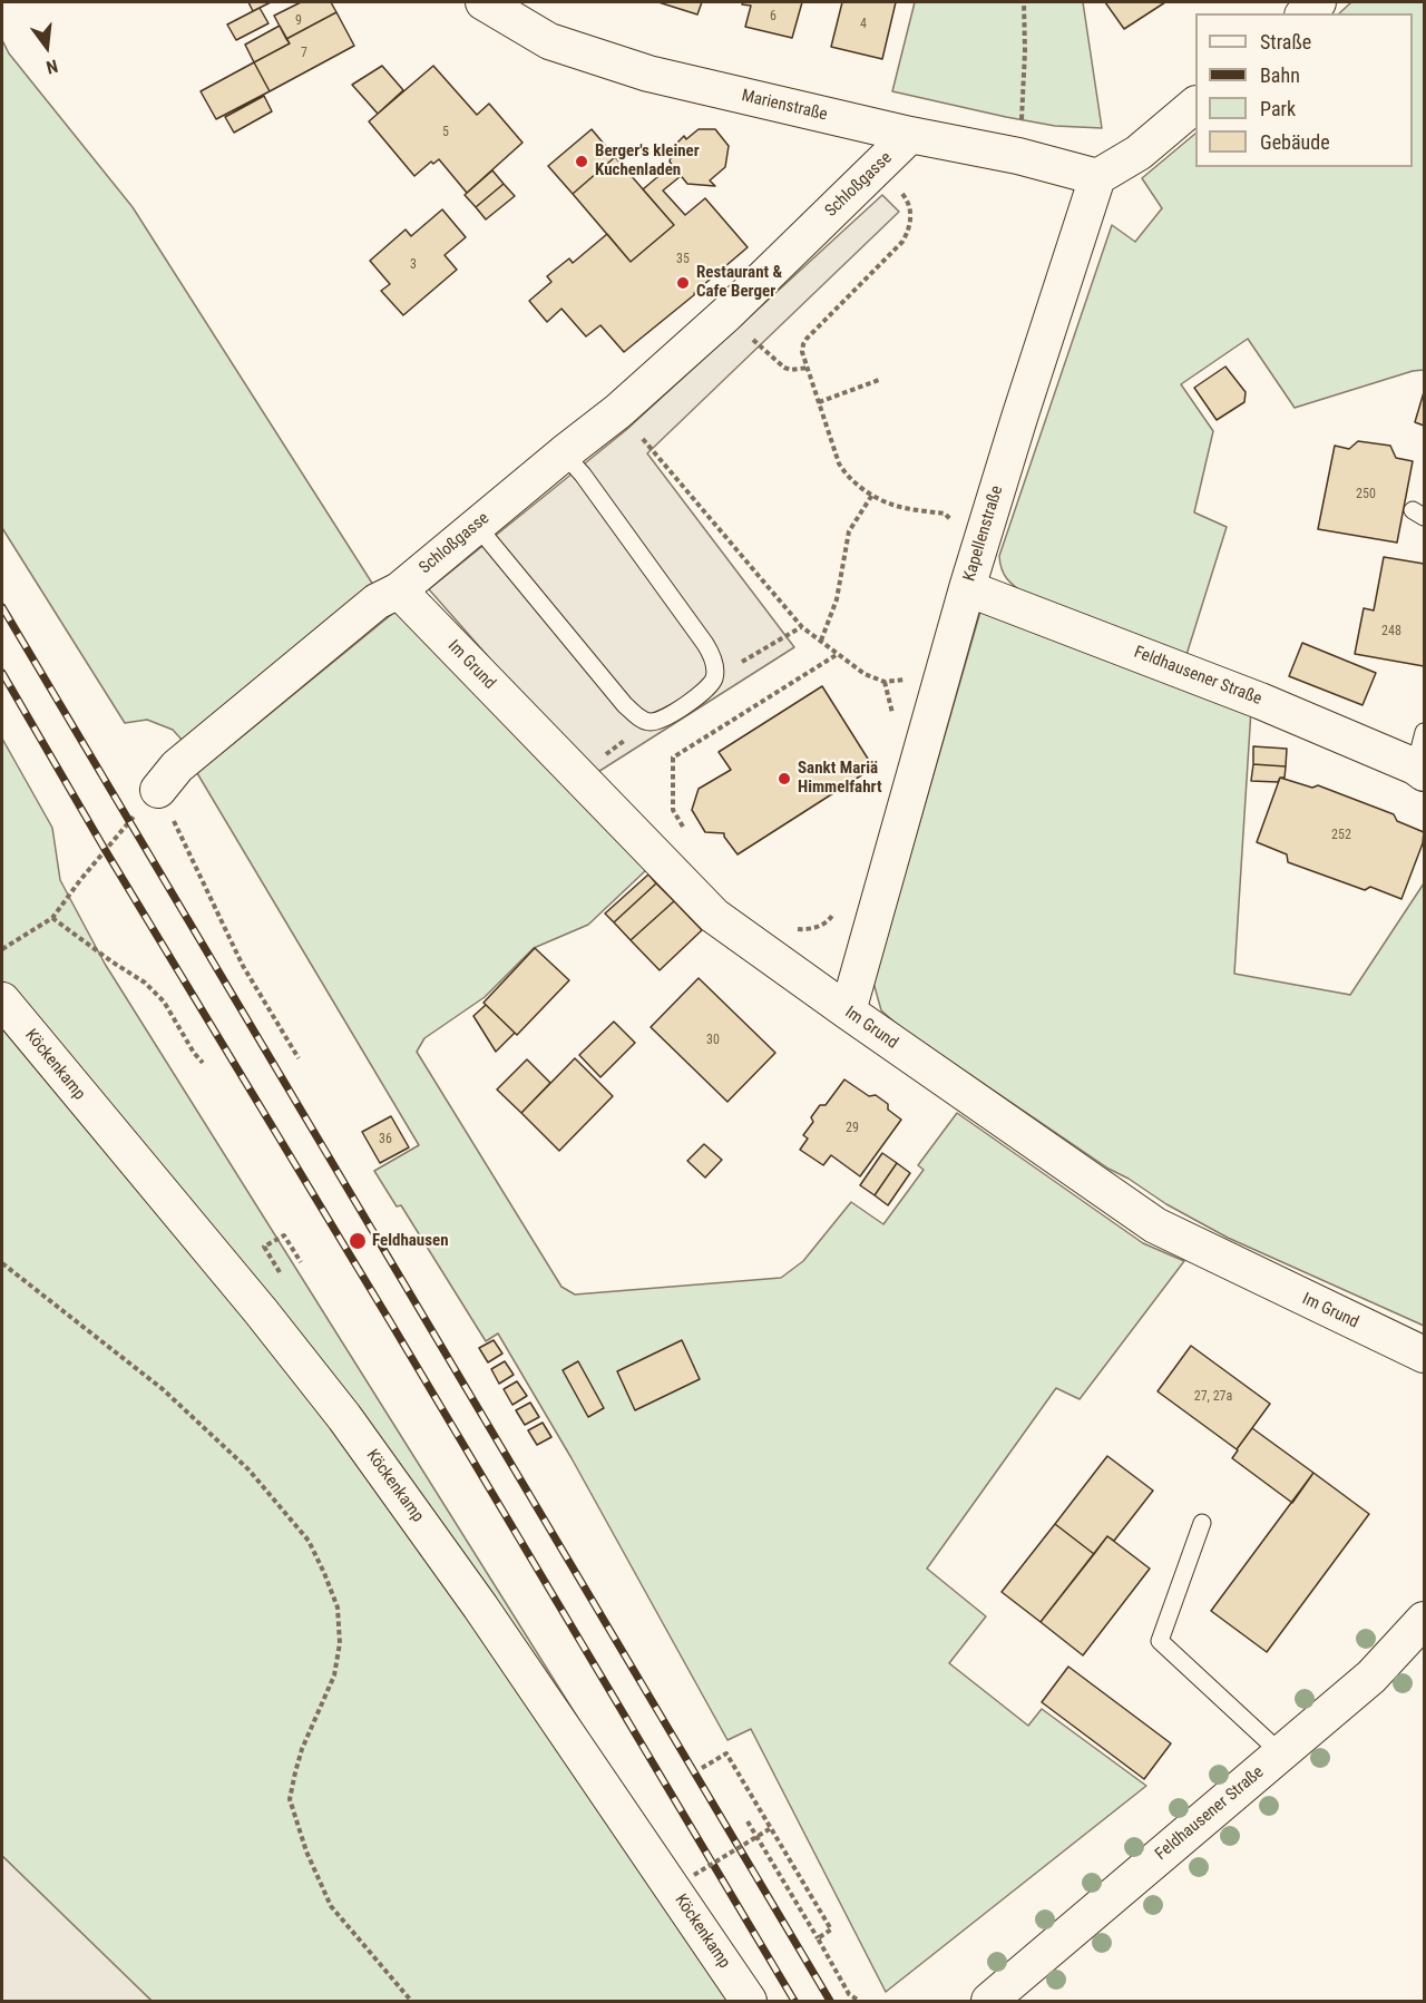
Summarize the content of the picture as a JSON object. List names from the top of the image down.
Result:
{
  "streets": {
    "street": [
      "Marienstraße",
      "Schloßgasse",
      "Kapellenstraße",
      "Im Grund",
      "Feldhausener Straße",
      "Köckenkamp"
    ]
  },
  "crossings": [
    ["Marienstraße", "Schloßgasse"],
    ["Marienstraße", "Kapellenstraße"],
    ["Schloßgasse", "Im Grund"],
    ["Kapellenstraße", "Im Grund"],
    ["Kapellenstraße", "Feldhausener Straße"]
  ],
  "places": [
    "Berger's kleiner Kuchenladen",
    "Restaurant & Cafe Berger",
    "Sankt Mariä Himmelfahrt",
    "Feldhausen"
  ],
  "house_numbers": [
    "6",
    "9",
    "4",
    "7",
    "5",
    "35",
    "3",
    "250",
    "248",
    "252",
    "30",
    "29",
    "36",
    "27, 27a"
  ],
  "legend": [
    "Straße",
    "Bahn",
    "Park",
    "Gebäude"
  ],
  "north": "bottom"
}
